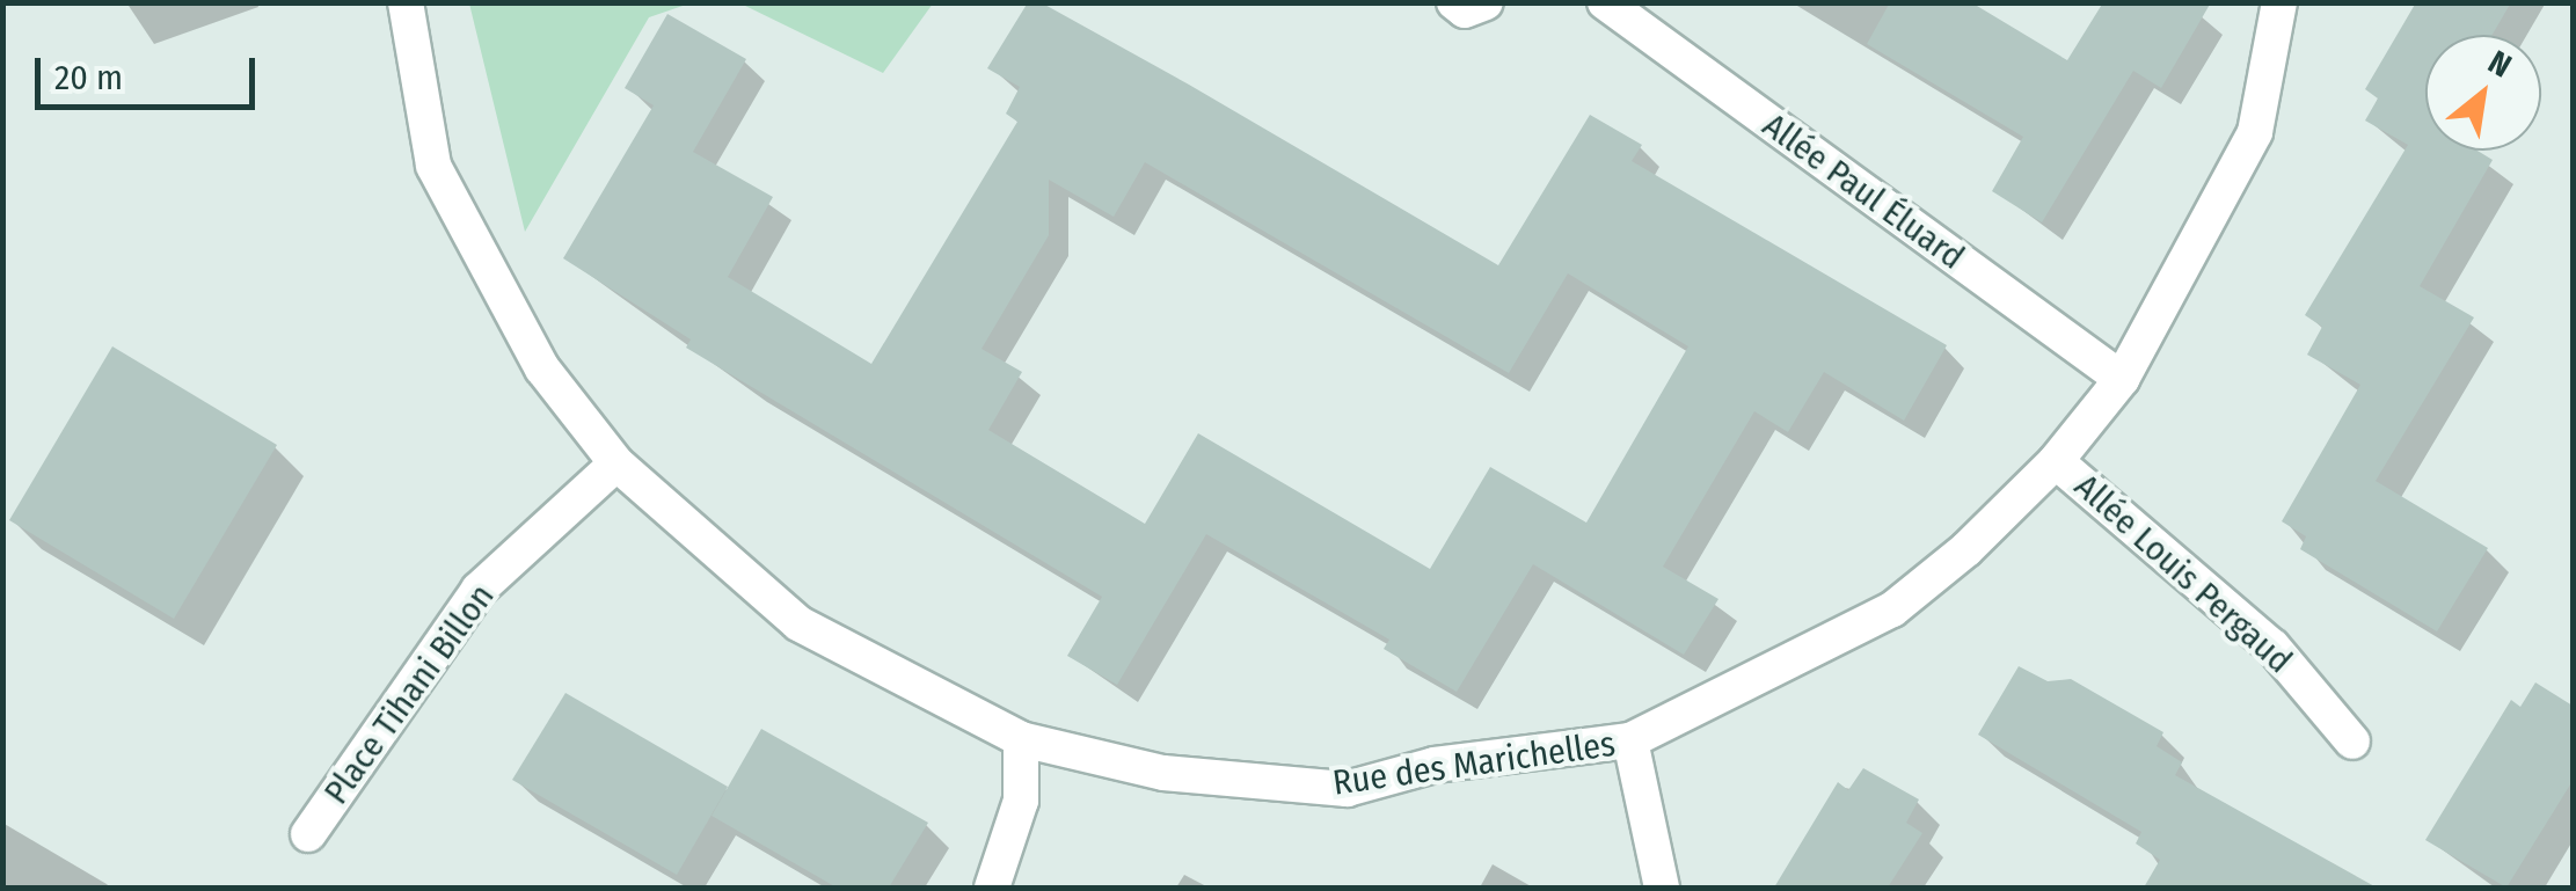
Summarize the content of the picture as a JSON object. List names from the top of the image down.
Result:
{
  "streets": {
    "street": [
      "Allée Paul Éluard",
      "Allée Louis Pergaud",
      "Place Tihani Billon",
      "Rue des Marichelles"
    ]
  },
  "crossings": [
    ["Allée Paul Éluard", "Rue des Marichelles"],
    ["Allée Louis Pergaud", "Rue des Marichelles"],
    ["Place Tihani Billon", "Rue des Marichelles"]
  ],
  "scale_bar": "20 m",
  "north": "top right"
}
